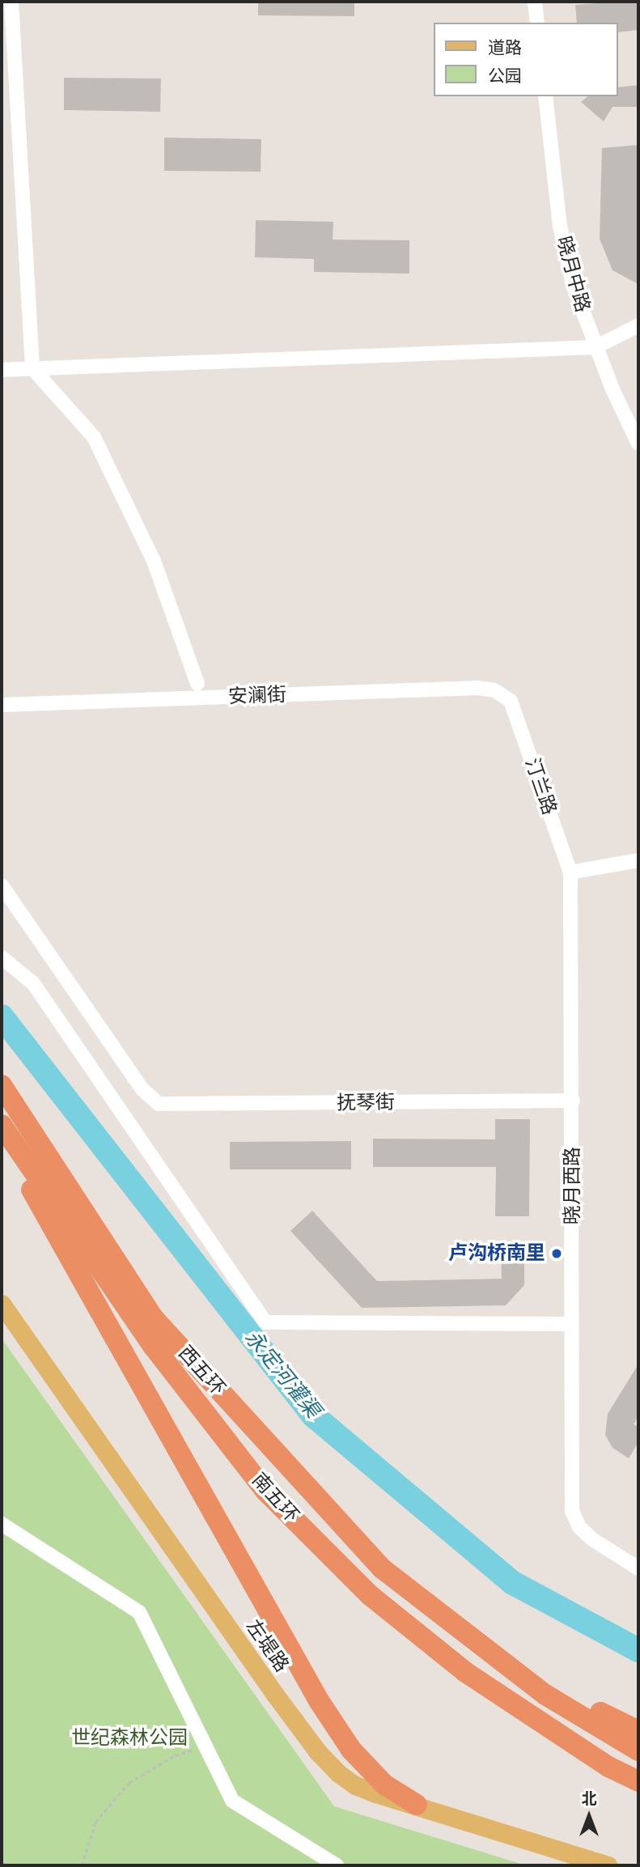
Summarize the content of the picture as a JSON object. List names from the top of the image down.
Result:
{
  "streets": {
    "highway": ["西五环", "南五环"],
    "main road": ["左堤路"],
    "street": [
      "晓月中路",
      "安澜街",
      "汀兰路",
      "抚琴街",
      "晓月西路"
    ]
  },
  "crossings": [
    ["安澜街", "汀兰路"],
    ["汀兰路", "晓月西路"],
    ["抚琴街", "晓月西路"]
  ],
  "water": ["永定河灌渠"],
  "parks": ["世纪森林公园"],
  "places": ["卢沟桥南里"],
  "legend": ["道路", "公园"],
  "north": "top"
}
